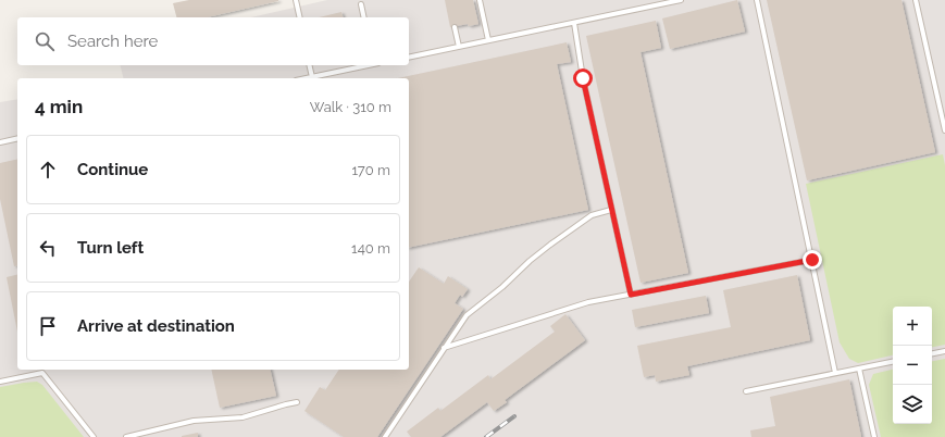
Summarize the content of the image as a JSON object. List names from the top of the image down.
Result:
{
  "page": {
    "search": "Search here",
    "heading": ["4 min", "Walk · 310 m"],
    "list": [
      ["Continue", "170 m"],
      ["Turn left", "140 m"],
      "Arrive at destination"
    ],
    "map_buttons": ["+", "−"]
  }
}
